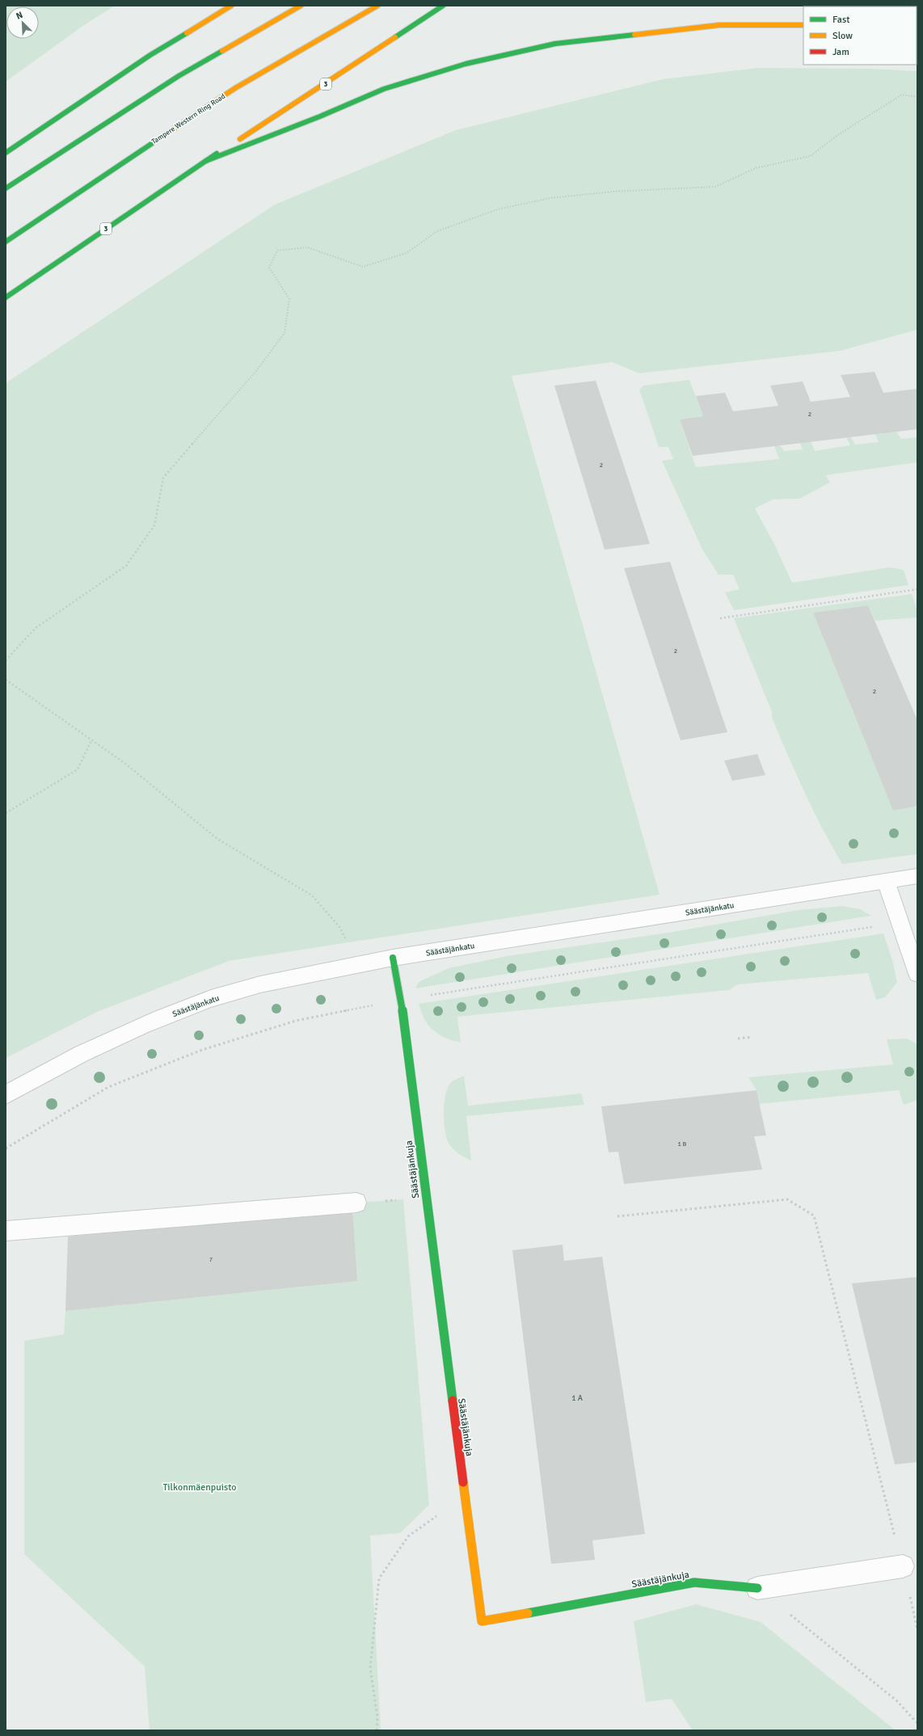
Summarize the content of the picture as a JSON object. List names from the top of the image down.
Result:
{
  "streets": {
    "main road": ["3", "Tampere Western Ring Road", "Säästäjänkuja"],
    "street": ["Säästäjänkatu"]
  },
  "crossings": [
    ["Säästäjänkatu", "Säästäjänkuja"]
  ],
  "parks": ["Tilkonmäenpuisto"],
  "house_numbers": [
    "2",
    "2",
    "2",
    "2",
    "1 B",
    "7",
    "1 A"
  ],
  "legend": ["Fast", "Slow", "Jam"],
  "north": "top left"
}
